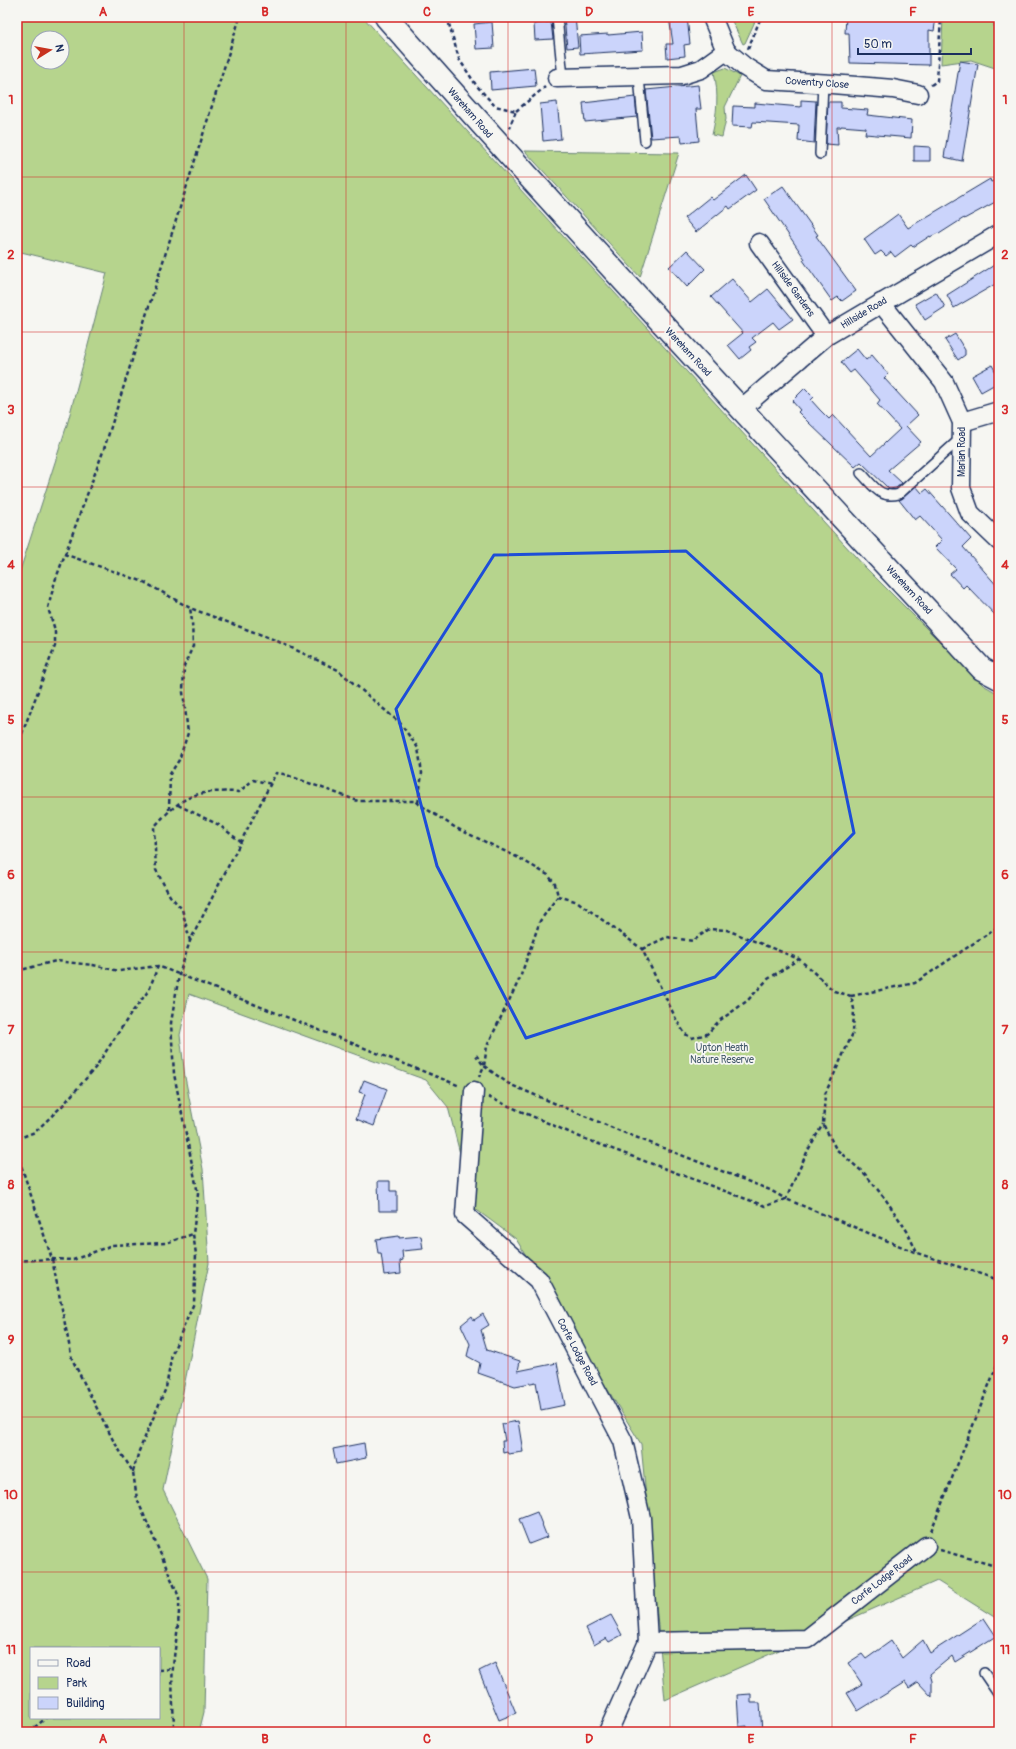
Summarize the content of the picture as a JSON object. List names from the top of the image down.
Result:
{
  "streets": {
    "street": [
      "Coventry Close",
      "Wareham Road",
      "Hillside Gardens",
      "Hillside Road",
      "Marian Road",
      "Corfe Lodge Road"
    ]
  },
  "crossings": [
    ["Wareham Road", "Hillside Road"],
    ["Hillside Gardens", "Hillside Road"],
    ["Hillside Road", "Marian Road"]
  ],
  "parks": ["Upton Heath Nature Reserve"],
  "legend": ["Road", "Park", "Building"],
  "scale_bar": "50 m",
  "north": "right",
  "grid": {
    "columns": [
      "A",
      "B",
      "C",
      "D",
      "E",
      "F"
    ],
    "rows": [
      "1",
      "2",
      "3",
      "4",
      "5",
      "6",
      "7",
      "8",
      "9",
      "10",
      "11"
    ]
  }
}
